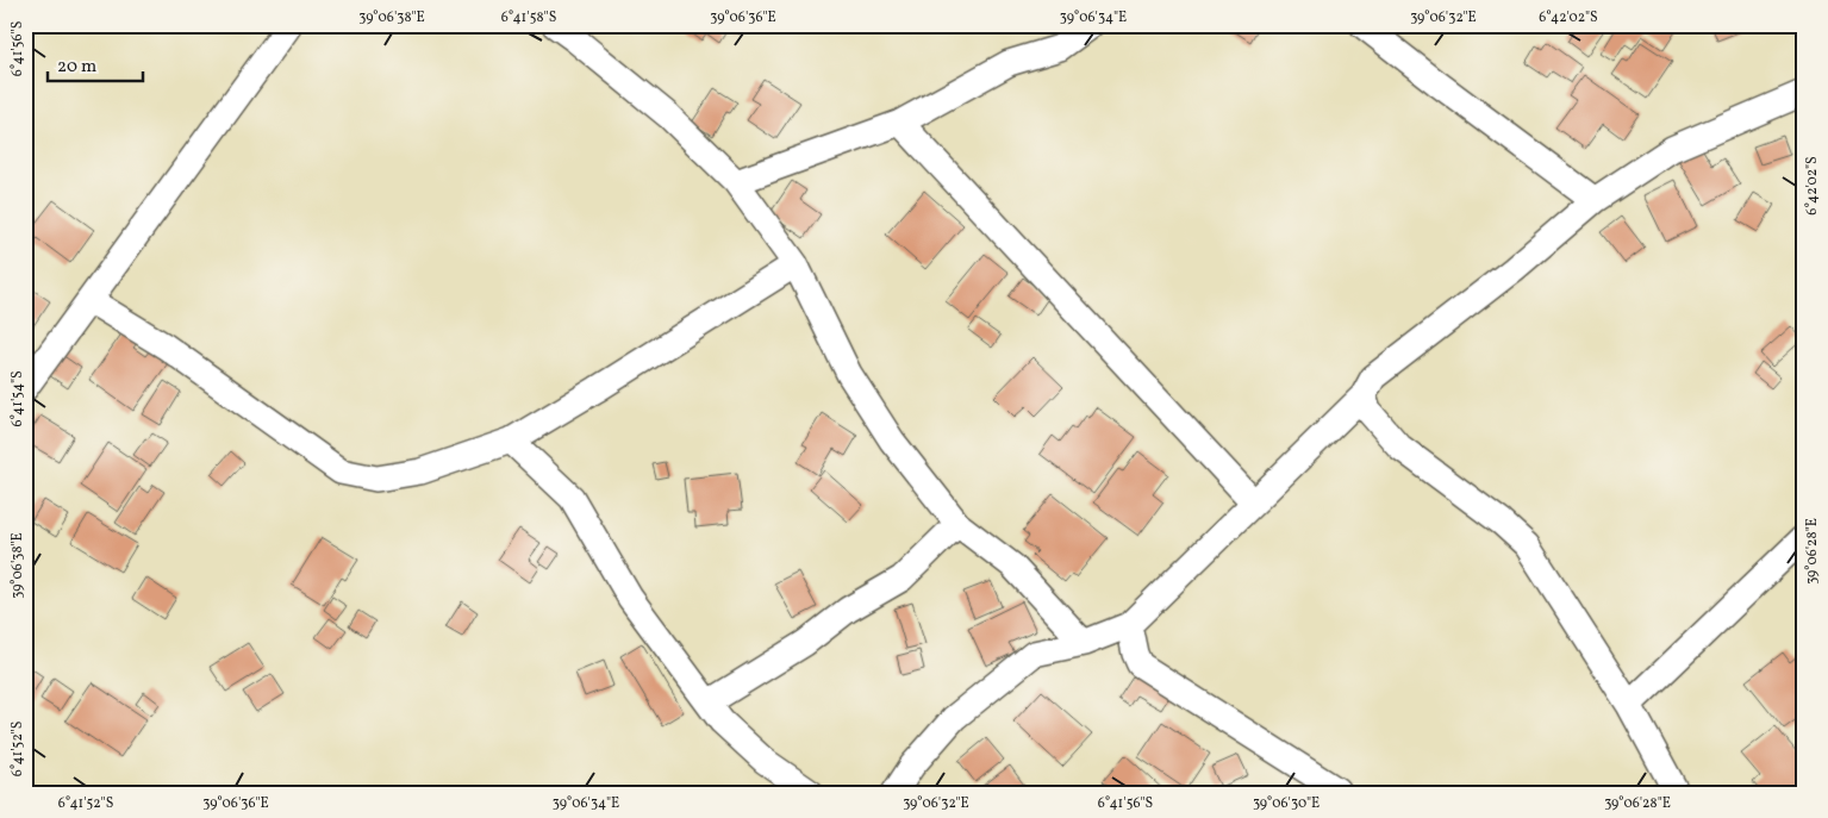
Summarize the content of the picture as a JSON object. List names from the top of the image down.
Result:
{
  "scale_bar": "20 m",
  "coordinates": [
    "39°06'38\"E",
    "6°41'58\"S",
    "39°06'36\"E",
    "39°06'34\"E",
    "39°06'32\"E",
    "6°42'02\"S",
    "6°41'56\"S",
    "6°41'54\"S",
    "39°06'28\"E",
    "6°41'52\"S",
    "39°06'30\"E"
  ]
}
